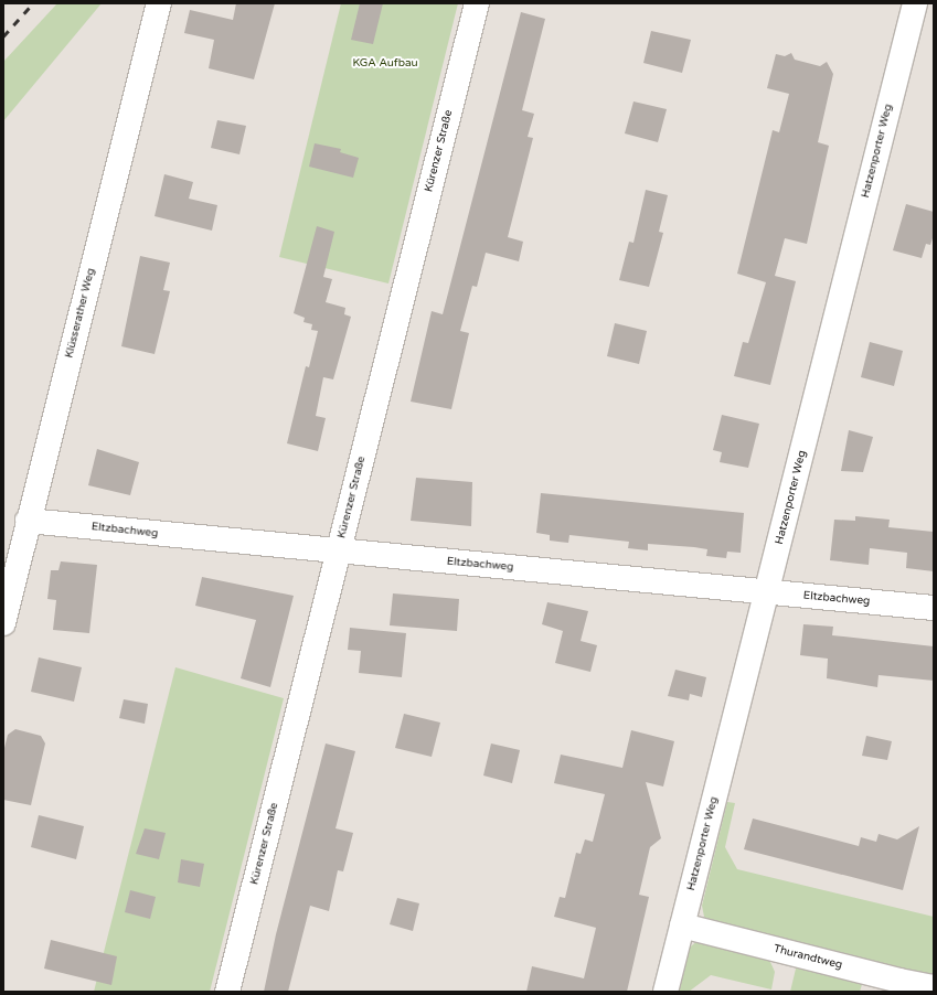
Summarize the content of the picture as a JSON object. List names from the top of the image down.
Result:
{
  "streets": {
    "street": [
      "Kürenzer Straße",
      "Hatzenporter Weg",
      "Klüsserather Weg",
      "Eltzbachweg",
      "Thurandtweg"
    ]
  },
  "crossings": [
    ["Kürenzer Straße", "Eltzbachweg"],
    ["Hatzenporter Weg", "Eltzbachweg"],
    ["Hatzenporter Weg", "Thurandtweg"],
    ["Klüsserather Weg", "Eltzbachweg"]
  ],
  "parks": ["KGA Aufbau"]
}
